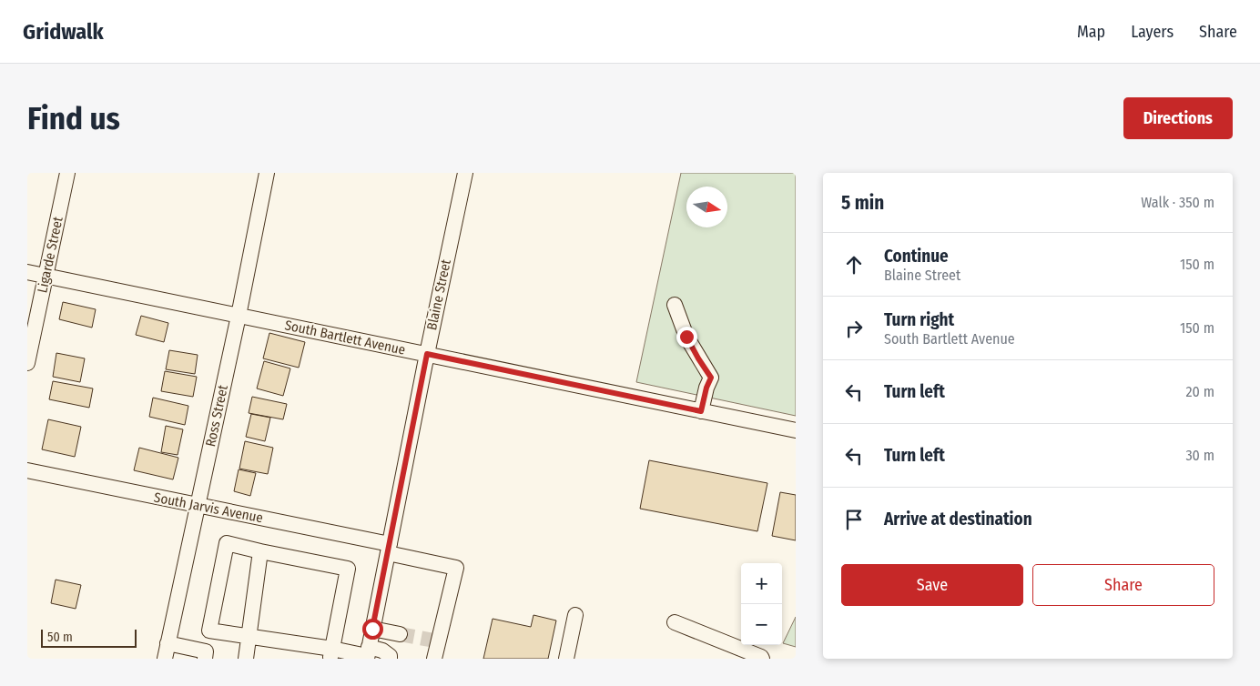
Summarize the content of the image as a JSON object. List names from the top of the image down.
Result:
{
  "streets": {
    "street": [
      "Ligarde Street",
      "Blaine Street",
      "South Bartlett Avenue",
      "Ross Street",
      "South Jarvis Avenue"
    ]
  },
  "crossings": [
    ["Ligarde Street", "South Bartlett Avenue"],
    ["Blaine Street", "South Bartlett Avenue"],
    ["Blaine Street", "South Jarvis Avenue"],
    ["South Bartlett Avenue", "Ross Street"],
    ["Ross Street", "South Jarvis Avenue"]
  ],
  "scale_bar": "50 m",
  "north": "right",
  "page": {
    "header": "Gridwalk",
    "nav": ["Map", "Layers", "Share"],
    "buttons": [
      "Directions",
      ["Save", "Share"]
    ],
    "title": "Find us",
    "heading": ["5 min", "Walk · 350 m"],
    "list": [
      ["Continue", "Blaine Street", "150 m"],
      ["Turn right", "South Bartlett Avenue", "150 m"],
      ["Turn left", "20 m"],
      ["Turn left", "30 m"],
      "Arrive at destination"
    ],
    "map_buttons": ["+", "−"],
    "scale": "50 m"
  }
}
